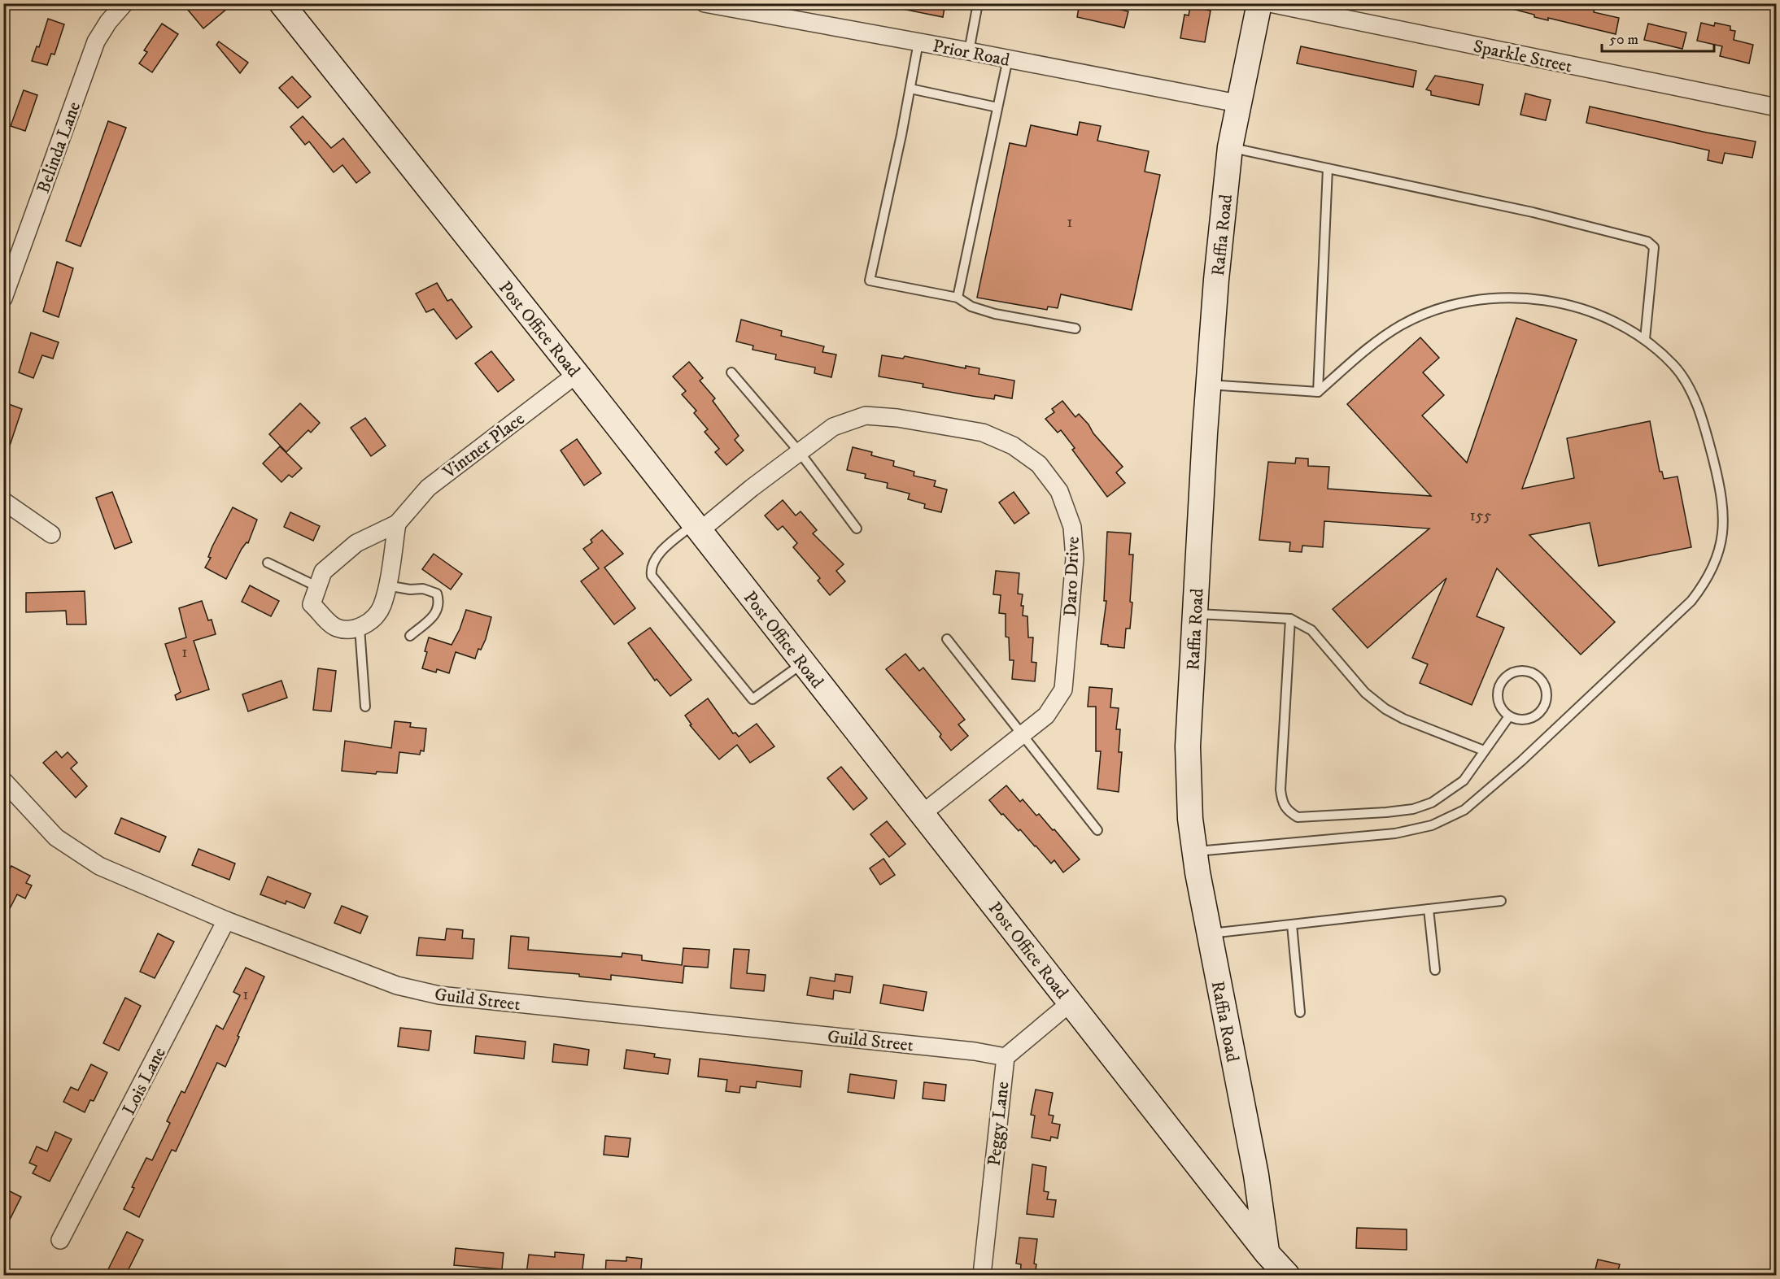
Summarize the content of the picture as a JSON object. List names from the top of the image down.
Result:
{
  "streets": {
    "street": [
      "Prior Road",
      "Sparkle Street",
      "Belinda Lane",
      "Raffia Road",
      "Post Office Road",
      "Vintner Place",
      "Daro Drive",
      "Guild Street",
      "Lois Lane",
      "Peggy Lane"
    ]
  },
  "crossings": [
    ["Prior Road", "Raffia Road"],
    ["Raffia Road", "Post Office Road"],
    ["Post Office Road", "Vintner Place"],
    ["Post Office Road", "Daro Drive"],
    ["Post Office Road", "Peggy Lane"],
    ["Guild Street", "Lois Lane"],
    ["Guild Street", "Peggy Lane"]
  ],
  "house_numbers": [
    "1",
    "155",
    "1",
    "1"
  ],
  "scale_bar": "50 m"
}
